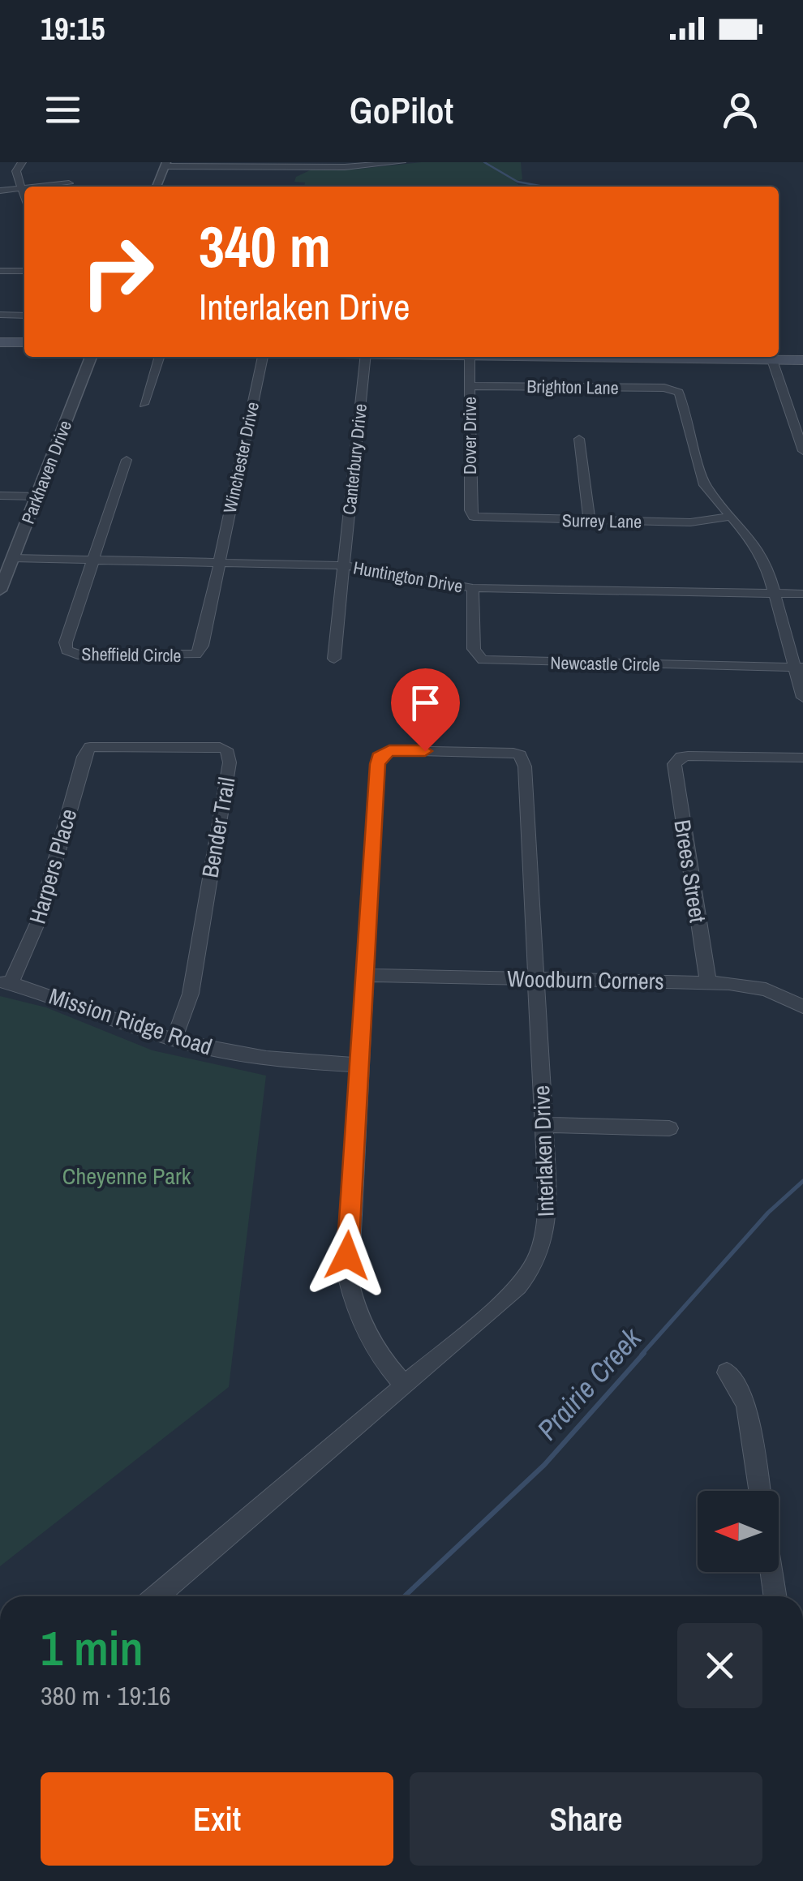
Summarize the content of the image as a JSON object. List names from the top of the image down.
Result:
{
  "streets": {
    "street": [
      "Brighton Lane",
      "Dover Drive",
      "Winchester Drive",
      "Canterbury Drive",
      "Parkhaven Drive",
      "Surrey Lane",
      "Huntington Drive",
      "Sheffield Circle",
      "Newcastle Circle",
      "Bender Trail",
      "Harpers Place",
      "Brees Street",
      "Woodburn Corners",
      "Mission Ridge Road",
      "Interlaken Drive"
    ]
  },
  "crossings": [
    ["Brighton Lane", "Dover Drive"],
    ["Brighton Lane", "Surrey Lane"],
    ["Dover Drive", "Surrey Lane"],
    ["Winchester Drive", "Huntington Drive"],
    ["Winchester Drive", "Sheffield Circle"],
    ["Canterbury Drive", "Huntington Drive"],
    ["Parkhaven Drive", "Huntington Drive"],
    ["Huntington Drive", "Sheffield Circle"],
    ["Huntington Drive", "Newcastle Circle"],
    ["Bender Trail", "Harpers Place"],
    ["Bender Trail", "Mission Ridge Road"],
    ["Harpers Place", "Mission Ridge Road"],
    ["Brees Street", "Woodburn Corners"],
    ["Woodburn Corners", "Interlaken Drive"]
  ],
  "water": ["Prairie Creek"],
  "parks": ["Cheyenne Park"],
  "north": "left",
  "page": {
    "status": "19:15",
    "header": "GoPilot",
    "turn": ["340 m", "Interlaken Drive"],
    "heading": ["1 min", "380 m · 19:16"],
    "buttons": ["Exit", "Share"]
  }
}
